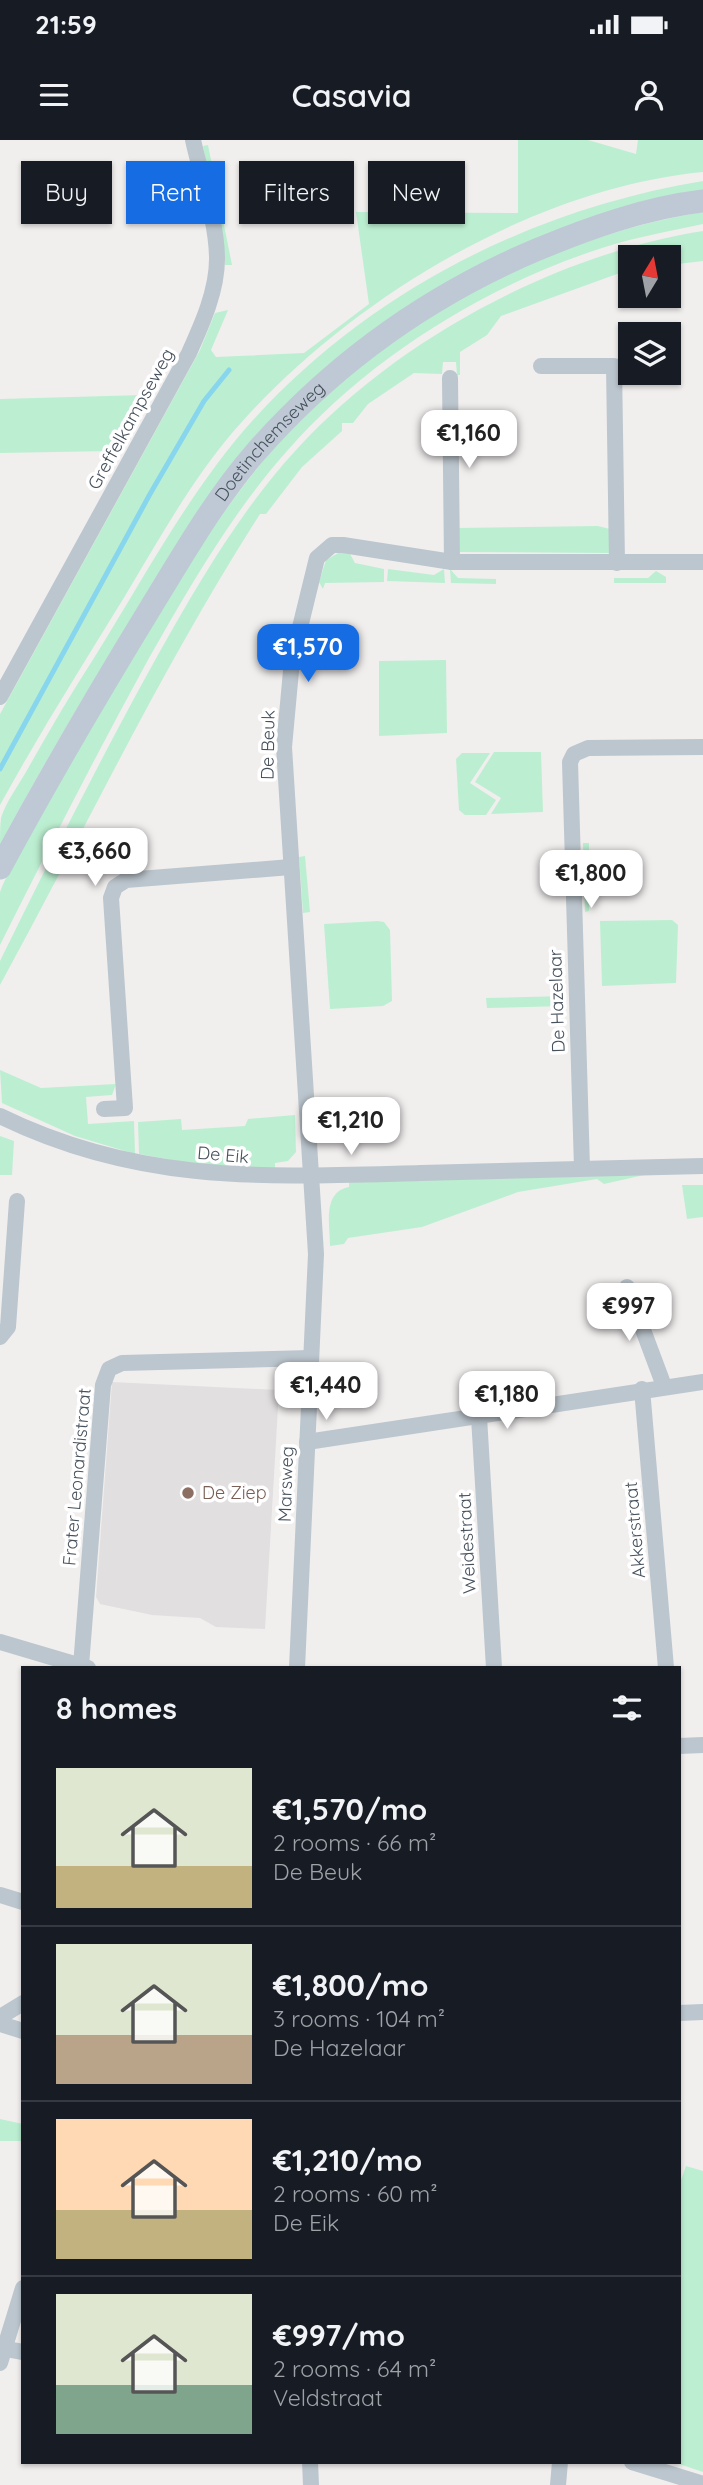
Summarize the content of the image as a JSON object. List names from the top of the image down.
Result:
{
  "streets": {
    "main road": ["Doetinchemseweg"],
    "street": [
      "Greffelkampseweg",
      "De Beuk",
      "De Hazelaar",
      "De Eik",
      "Frater Leonardistraat",
      "Marsweg",
      "Akkerstraat",
      "Weidestraat"
    ]
  },
  "crossings": [
    ["De Beuk", "De Eik"],
    ["De Beuk", "Marsweg"],
    ["De Hazelaar", "De Eik"],
    ["De Eik", "Marsweg"],
    ["Frater Leonardistraat", "Marsweg"]
  ],
  "places": ["De Ziep"],
  "north": "top",
  "page": {
    "status": "21:59",
    "header": "Casavia",
    "chip": [
      "Buy",
      "Rent",
      "Filters",
      "New"
    ],
    "price": [
      "€1,160",
      "€1,570",
      "€3,660",
      "€1,800",
      "€1,210",
      "€997",
      "€1,440",
      "€1,180"
    ],
    "heading": "8 homes",
    "list": [
      {
        "name": "€1,570/mo",
        "note": "2 rooms · 66 m² · De Beuk"
      },
      {
        "name": "€1,800/mo",
        "note": "3 rooms · 104 m² · De Hazelaar"
      },
      {
        "name": "€1,210/mo",
        "note": "2 rooms · 60 m² · De Eik"
      },
      {
        "name": "€997/mo",
        "note": "2 rooms · 64 m² · Veldstraat"
      }
    ]
  }
}
